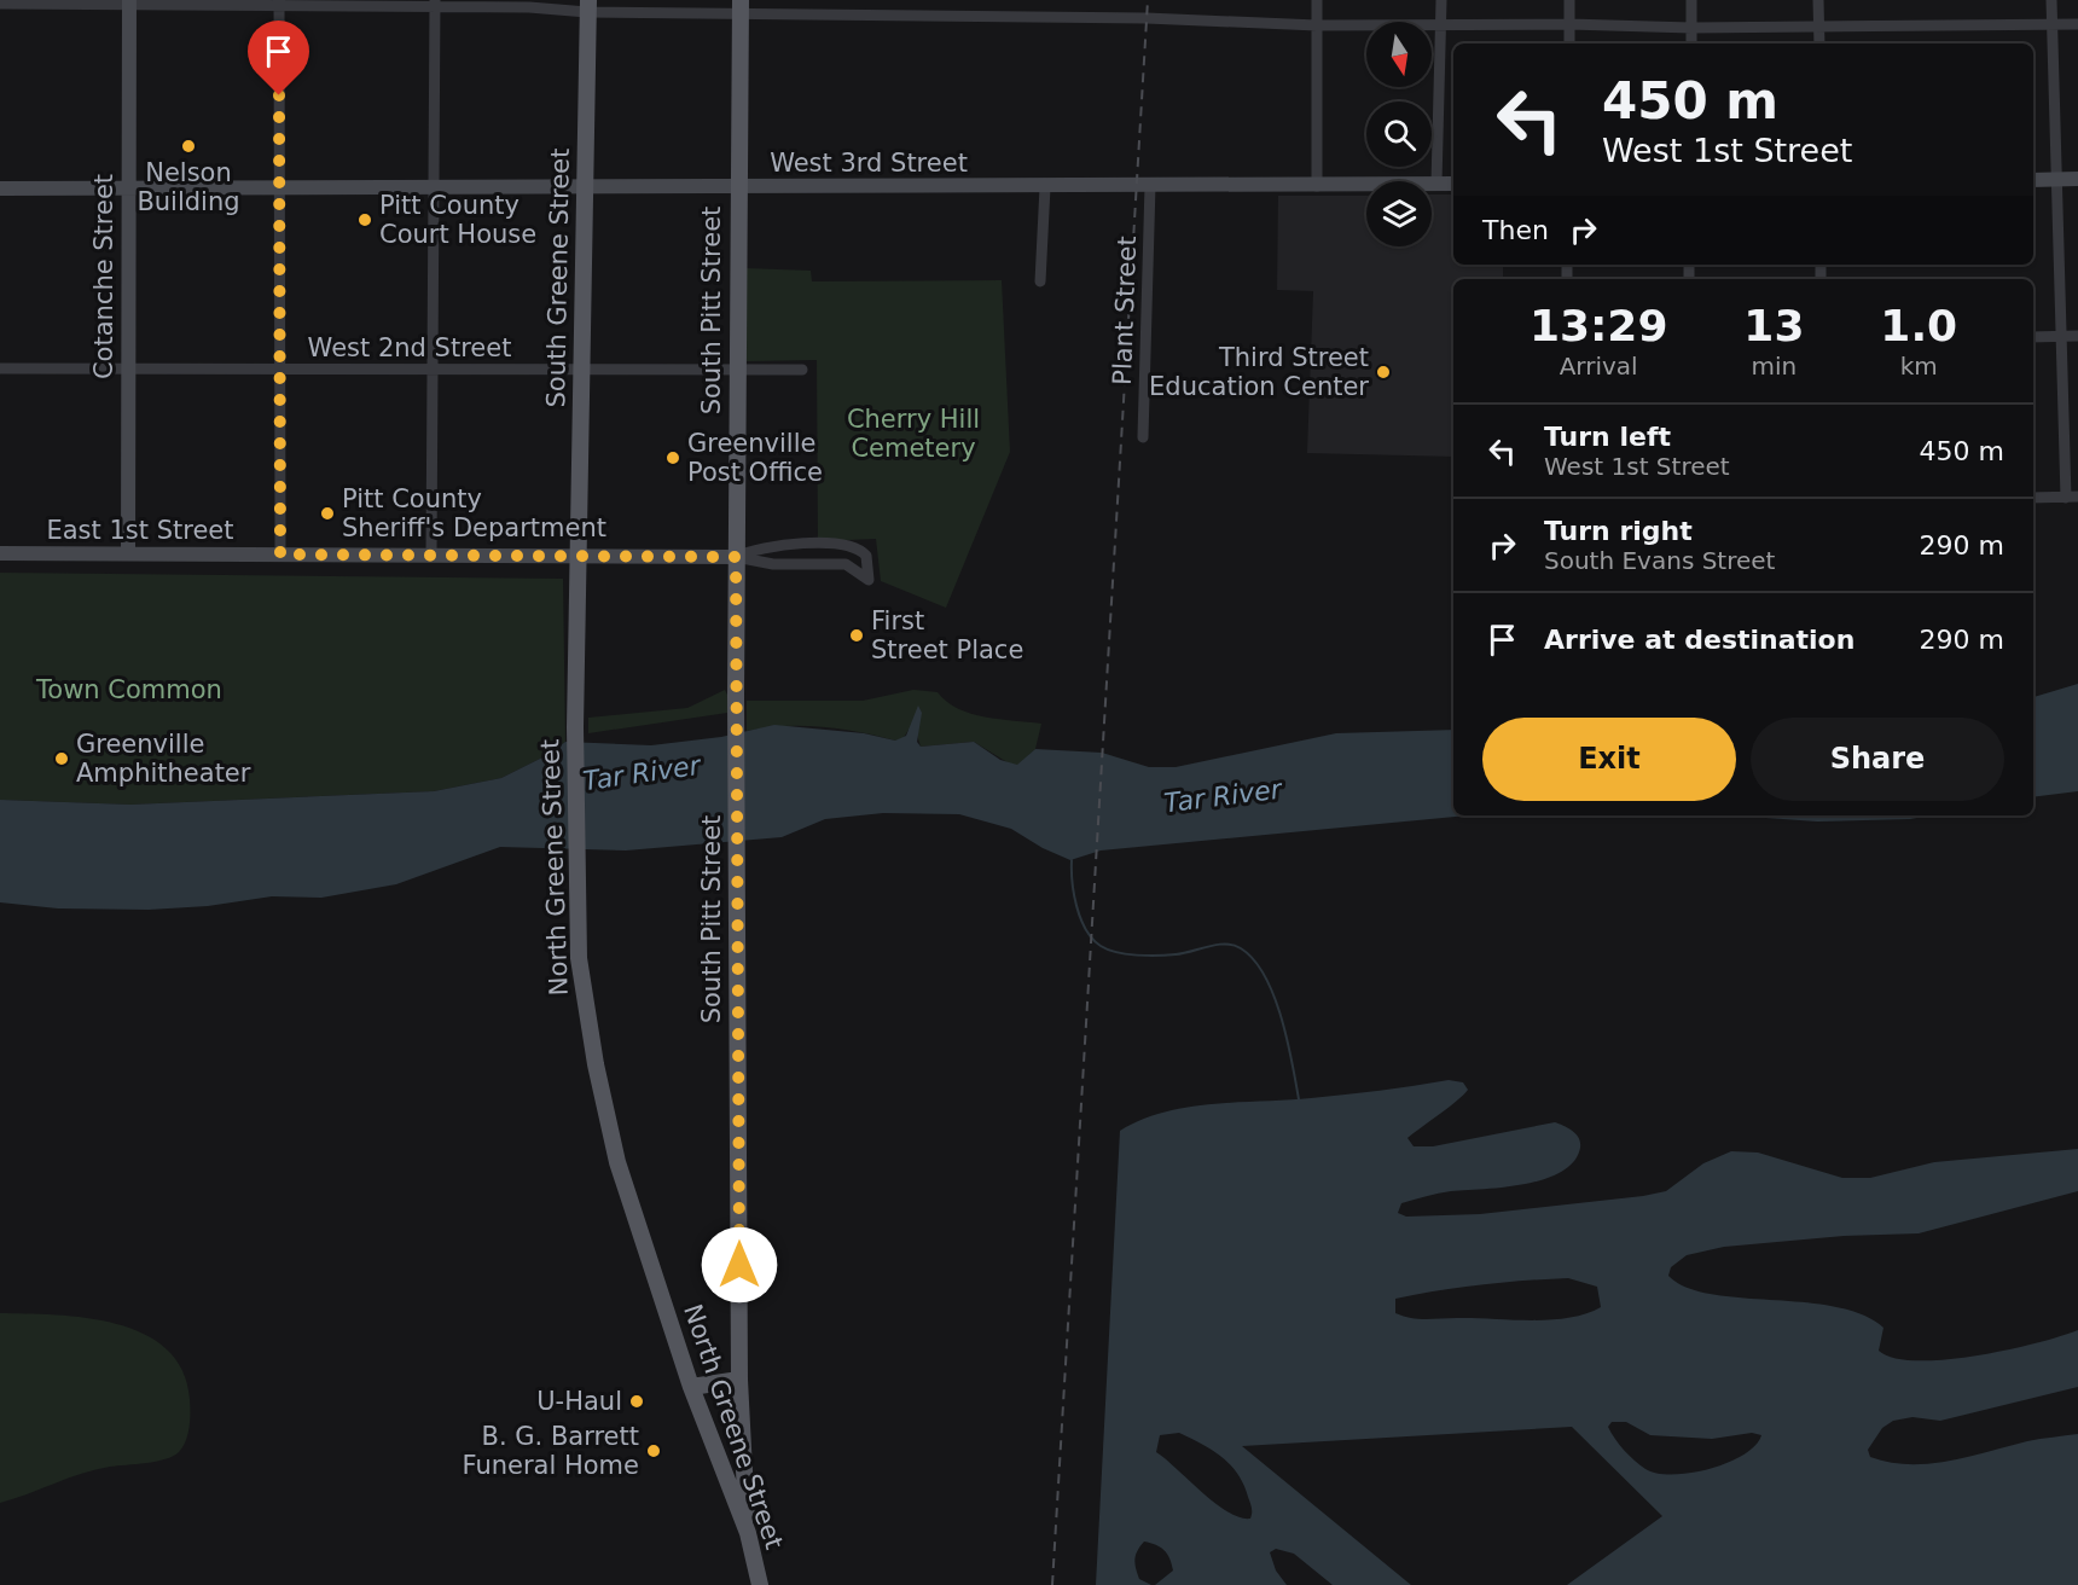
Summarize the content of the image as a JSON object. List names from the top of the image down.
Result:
{
  "streets": {
    "main road": ["South Greene Street", "South Pitt Street", "North Greene Street"],
    "street": [
      "West 3rd Street",
      "Cotanche Street",
      "Plant Street",
      "West 2nd Street",
      "East 1st Street"
    ]
  },
  "crossings": [
    ["West 3rd Street", "Cotanche Street"],
    ["West 3rd Street", "South Greene Street"],
    ["West 3rd Street", "South Pitt Street"],
    ["West 3rd Street", "Plant Street"],
    ["Cotanche Street", "West 2nd Street"],
    ["Cotanche Street", "East 1st Street"],
    ["South Greene Street", "West 2nd Street"],
    ["South Greene Street", "East 1st Street"],
    ["South Greene Street", "North Greene Street"],
    ["South Pitt Street", "West 2nd Street"],
    ["South Pitt Street", "East 1st Street"],
    ["South Pitt Street", "North Greene Street"],
    ["East 1st Street", "North Greene Street"]
  ],
  "water": ["Tar River"],
  "parks": ["Cherry Hill Cemetery", "Town Common"],
  "places": [
    "Nelson Building",
    "Pitt County Court House",
    "Third Street Education Center",
    "Greenville Post Office",
    "Pitt County Sheriff's Department",
    "First Street Place",
    "Greenville Amphitheater",
    "U-Haul",
    "B. G. Barrett Funeral Home"
  ],
  "north": "bottom",
  "page": {
    "turn": ["450 m", "West 1st Street"],
    "then": "Then",
    "eta": [
      "13:29",
      "Arrival",
      "13",
      "min",
      "1.0",
      "km"
    ],
    "list": [
      {
        "name": "Turn left",
        "note": "West 1st Street",
        "value": "450 m"
      },
      {
        "name": "Turn right",
        "note": "South Evans Street",
        "value": "290 m"
      },
      {
        "name": "Arrive at destination",
        "value": "290 m"
      }
    ],
    "buttons": ["Exit", "Share"]
  }
}
